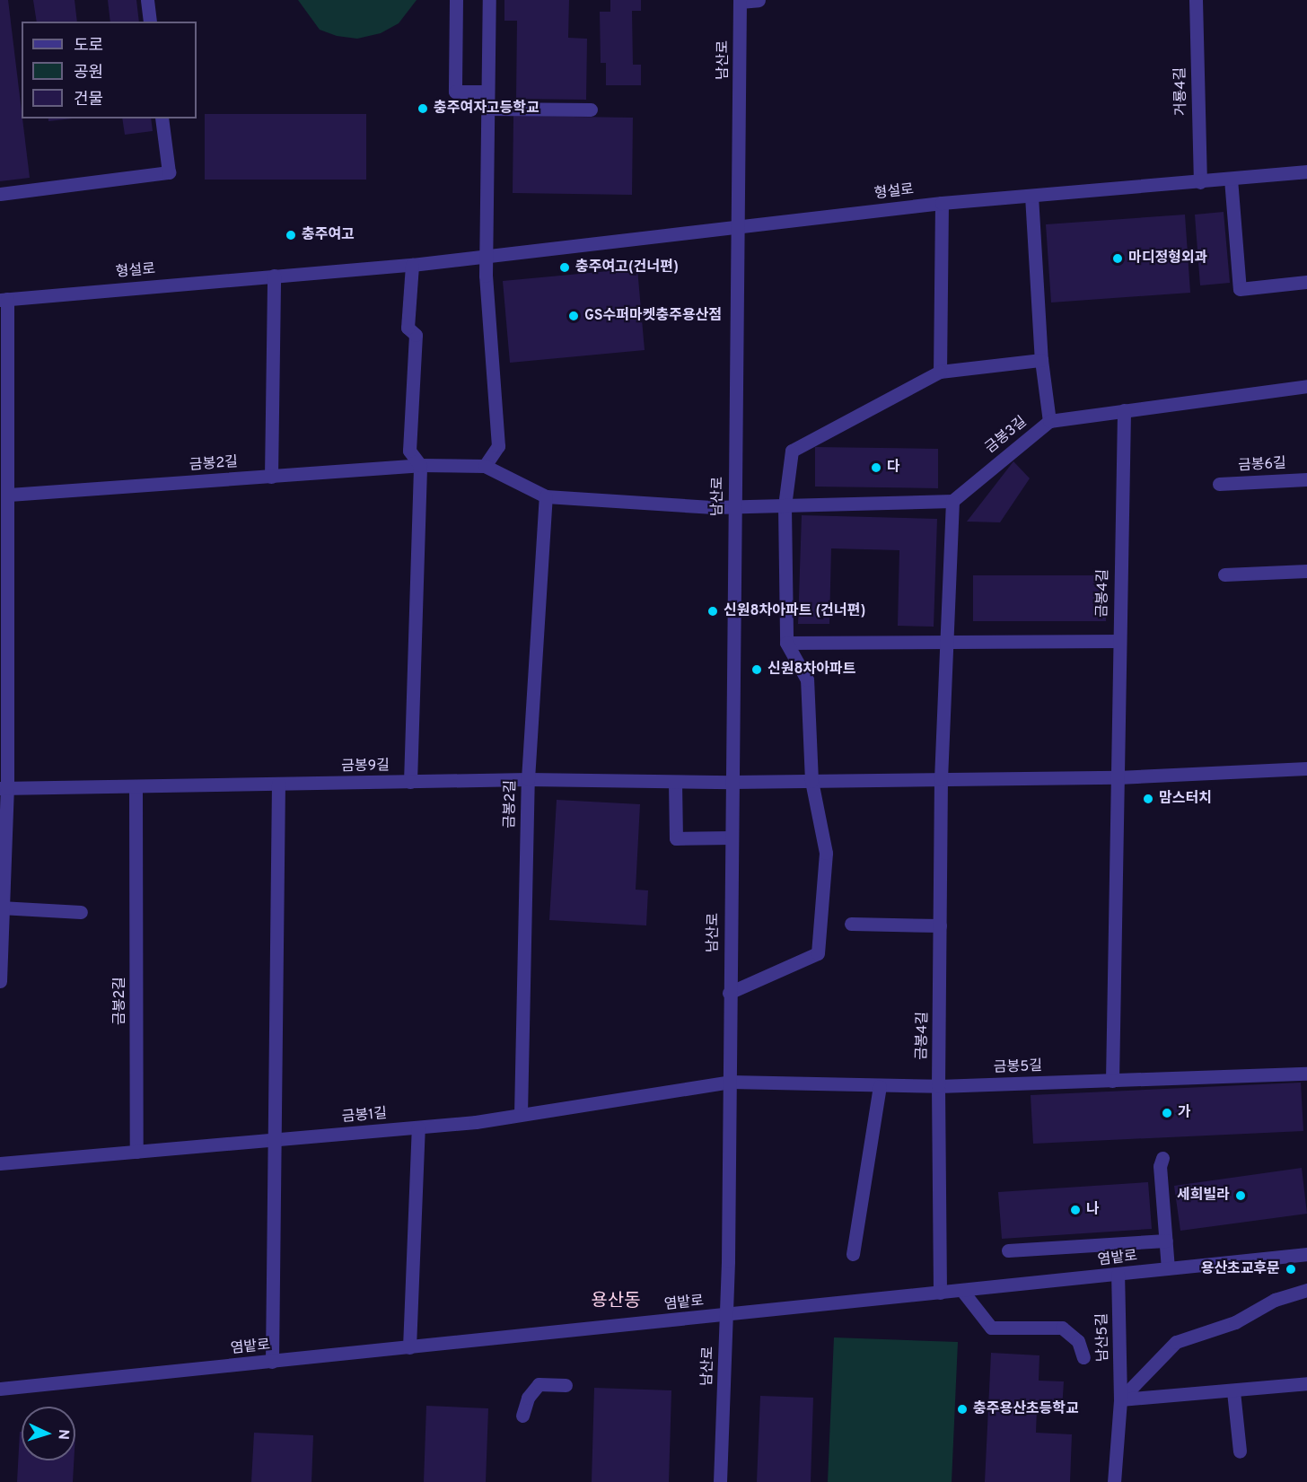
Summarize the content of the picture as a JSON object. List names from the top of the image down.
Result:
{
  "streets": {
    "street": [
      "남산로",
      "거룡4길",
      "형설로",
      "금봉3길",
      "금봉2길",
      "금봉6길",
      "금봉4길",
      "금봉9길",
      "금봉5길",
      "금봉1길",
      "염밭로",
      "남산5길"
    ]
  },
  "crossings": [
    ["남산로", "형설로"],
    ["남산로", "금봉2길"],
    ["남산로", "금봉9길"],
    ["남산로", "금봉5길"],
    ["남산로", "금봉1길"],
    ["남산로", "염밭로"],
    ["거룡4길", "형설로"],
    ["금봉3길", "금봉4길"],
    ["금봉2길", "금봉9길"],
    ["금봉2길", "금봉1길"],
    ["금봉4길", "금봉5길"],
    ["금봉4길", "염밭로"],
    ["금봉5길", "금봉1길"],
    ["염밭로", "남산5길"]
  ],
  "districts": ["용산동"],
  "places": [
    "충주여자고등학교",
    "충주여고",
    "마디정형외과",
    "충주여고(건너편)",
    "GS수퍼마켓충주용산점",
    "다",
    "신원8차아파트 (건너편)",
    "신원8차아파트",
    "맘스터치",
    "가",
    "세희빌라",
    "나",
    "용산초교후문",
    "충주용산초등학교"
  ],
  "legend": ["도로", "공원", "건물"],
  "north": "right"
}
